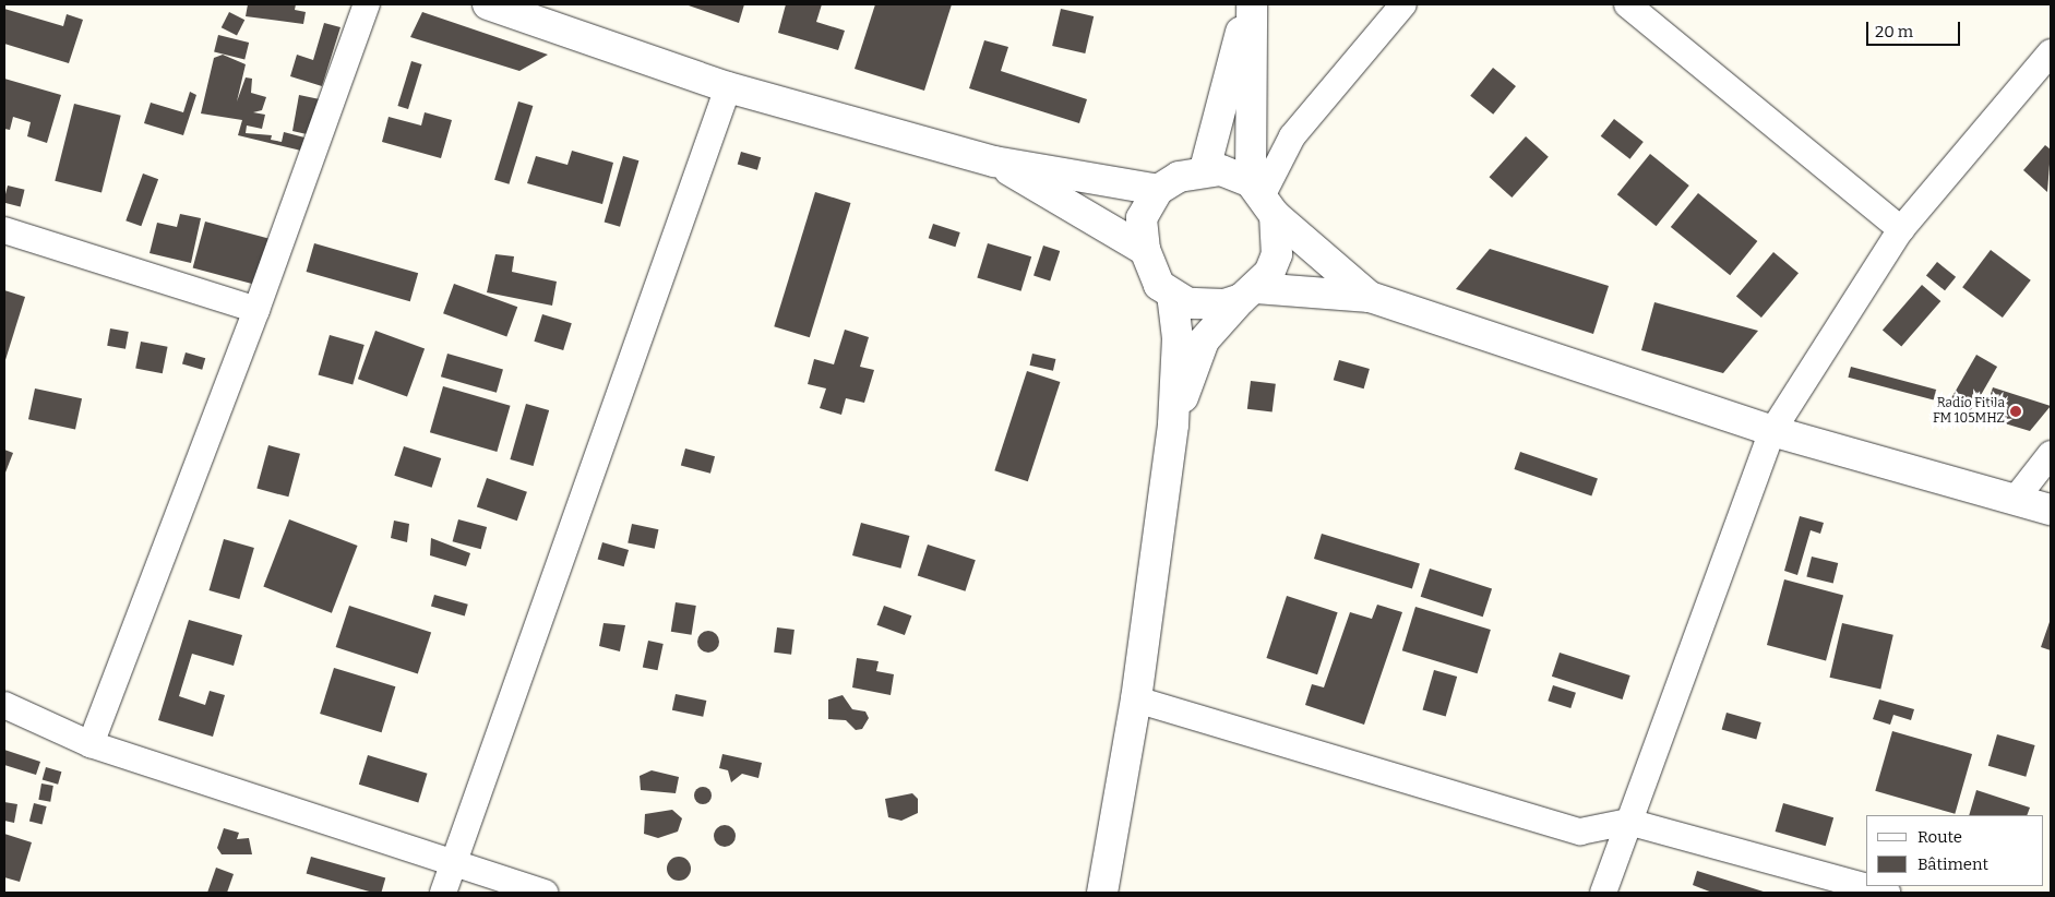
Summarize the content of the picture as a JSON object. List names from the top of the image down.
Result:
{
  "places": ["Radio Fitila FM 105MHZ"],
  "legend": ["Route", "Bâtiment"],
  "scale_bar": "20 m"
}
